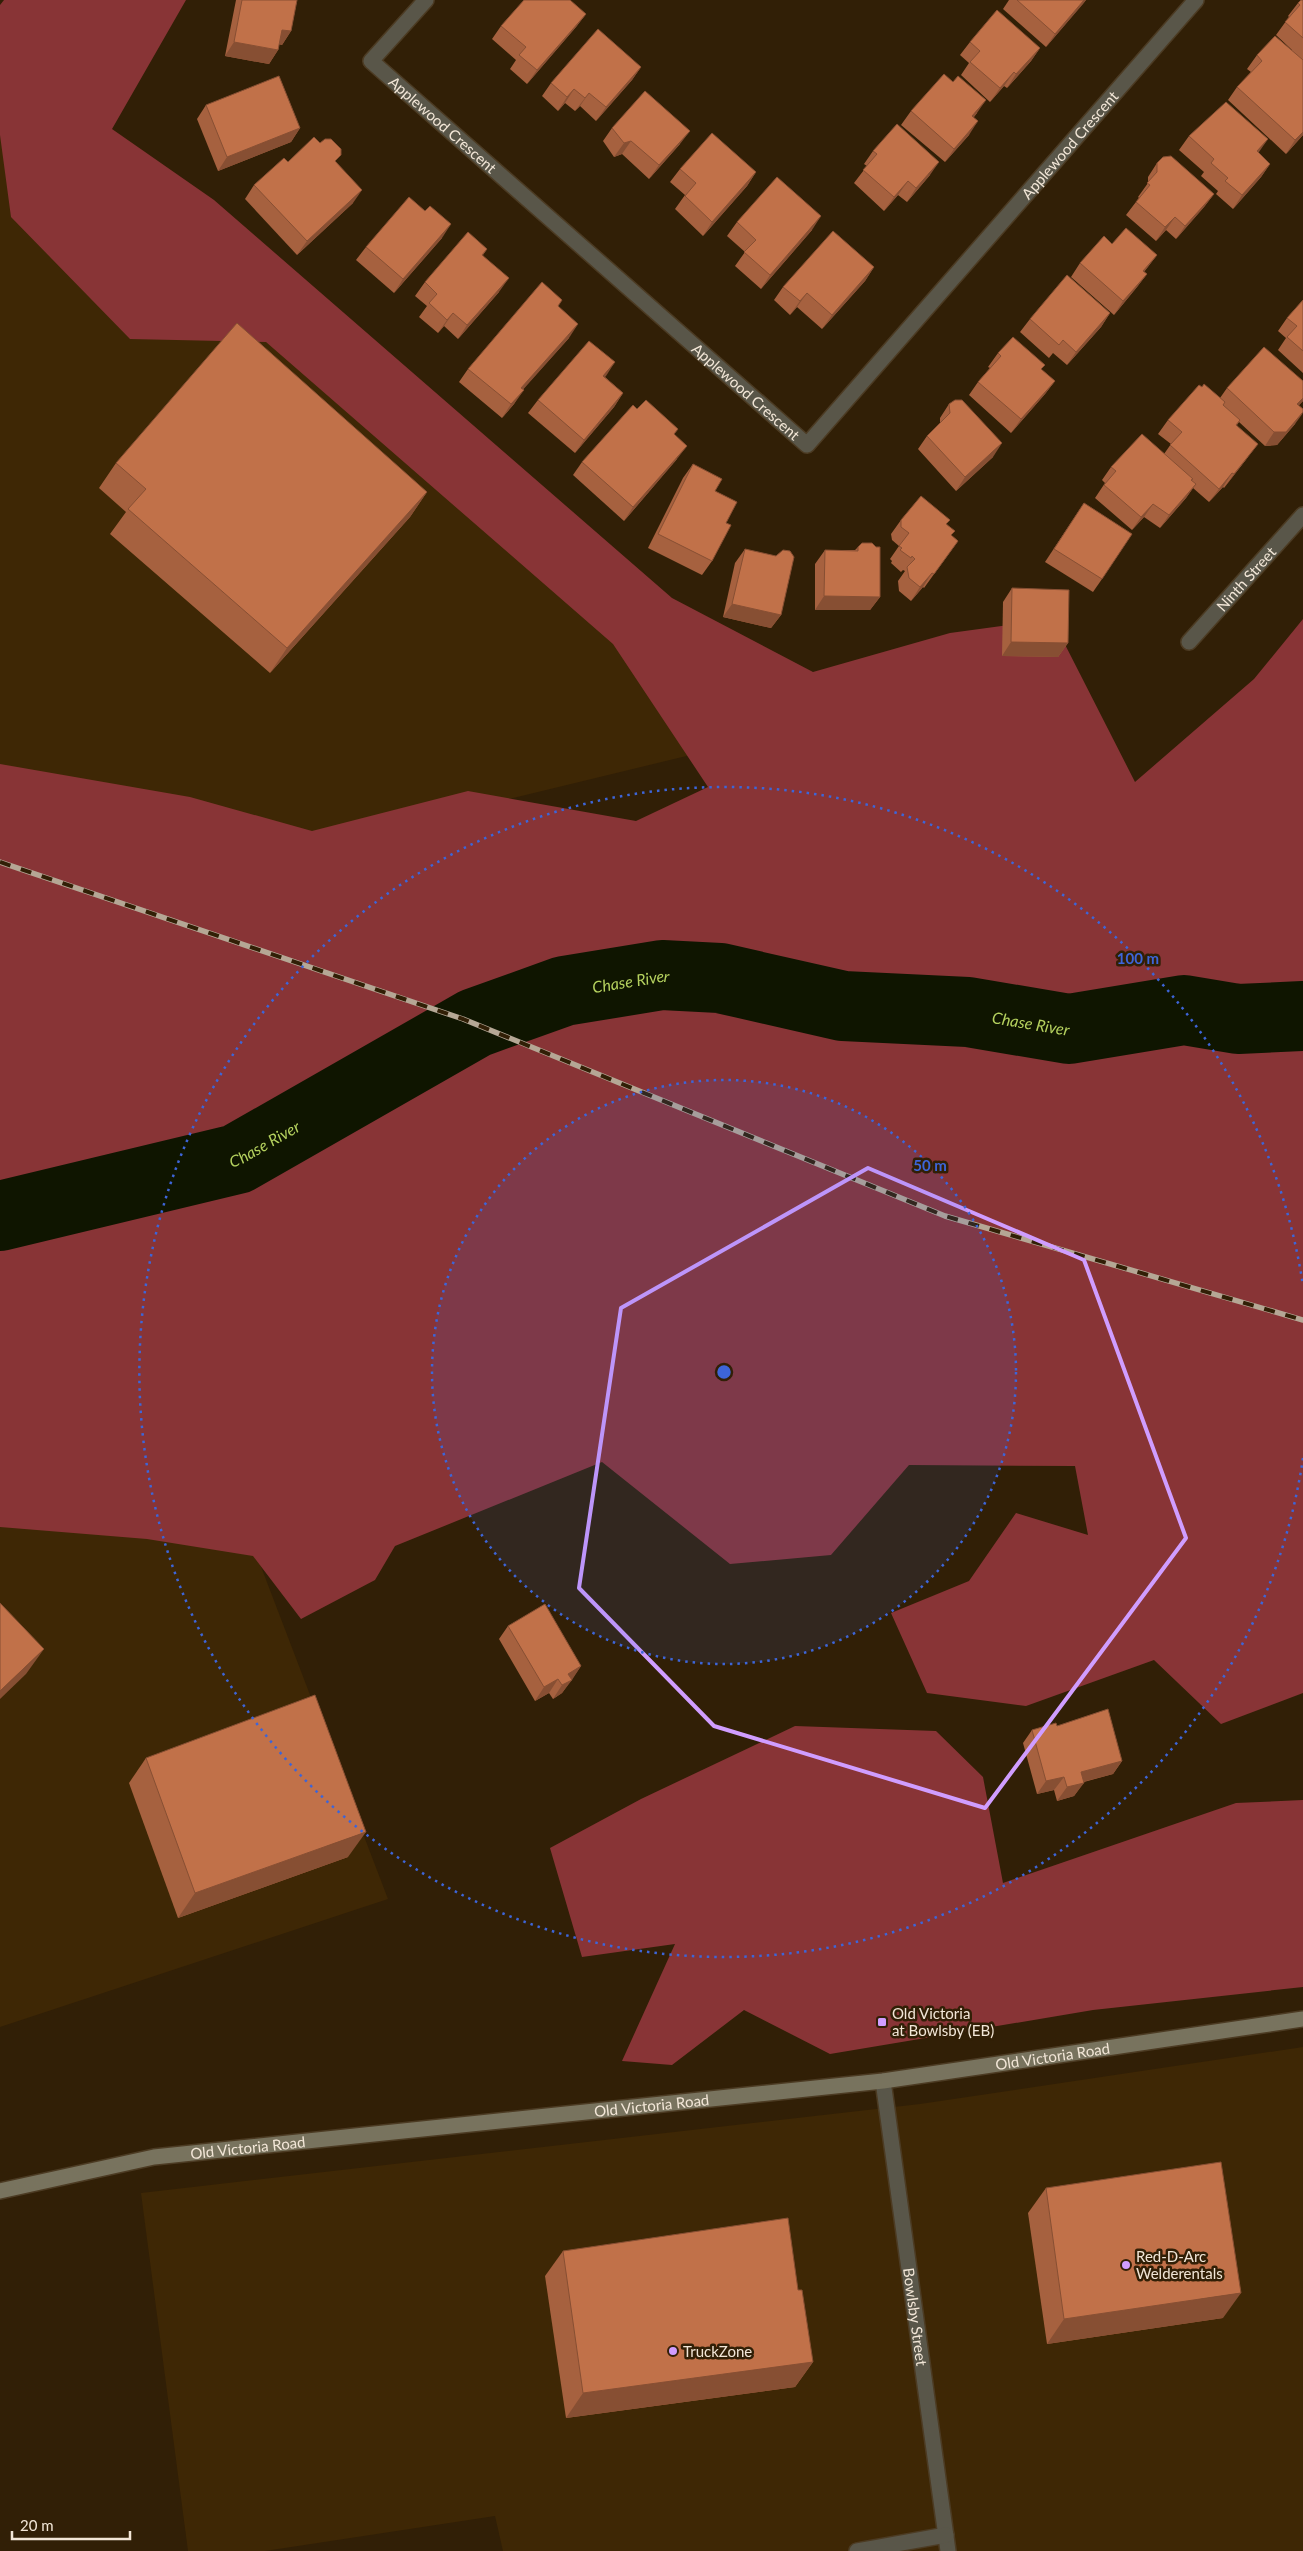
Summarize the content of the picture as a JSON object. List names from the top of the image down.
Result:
{
  "streets": {
    "street": [
      "Applewood Crescent",
      "Ninth Street",
      "Old Victoria Road",
      "Bowlsby Street"
    ]
  },
  "crossings": [
    ["Old Victoria Road", "Bowlsby Street"]
  ],
  "water": ["Chase River"],
  "places": {
    "transit": ["Old Victoria at Bowlsby (EB)"],
    "other": ["Red-D-Arc Welderentals", "TruckZone"]
  },
  "scale_bar": "20 m",
  "rings": ["100 m", "50 m"]
}
